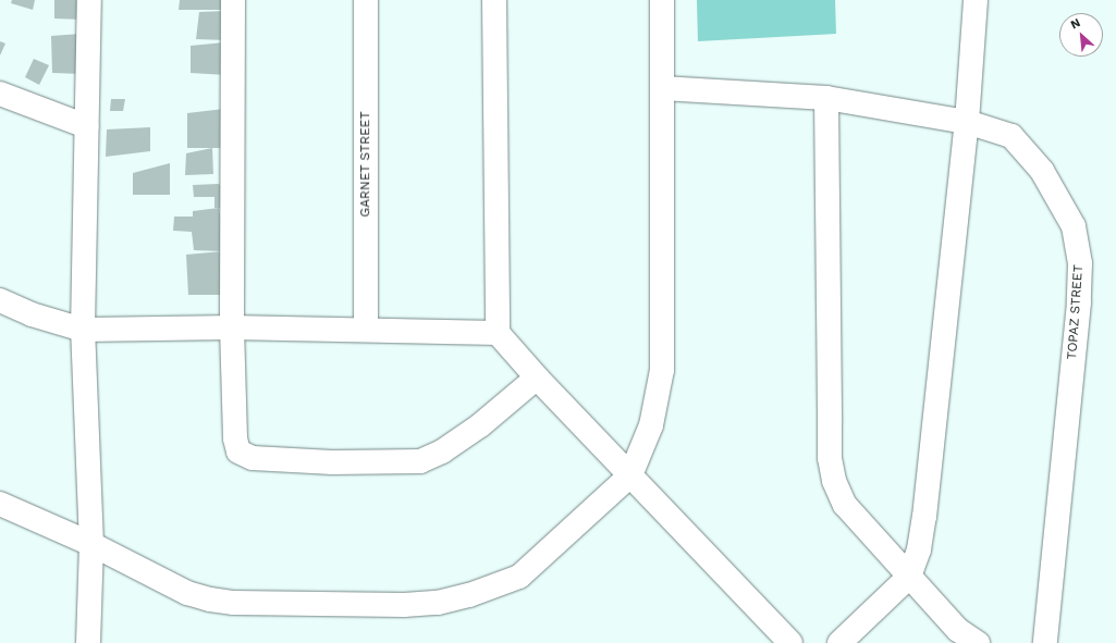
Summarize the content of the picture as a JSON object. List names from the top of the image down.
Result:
{
  "streets": {
    "street": ["GARNET STREET", "TOPAZ STREET"]
  },
  "north": "top left"
}
